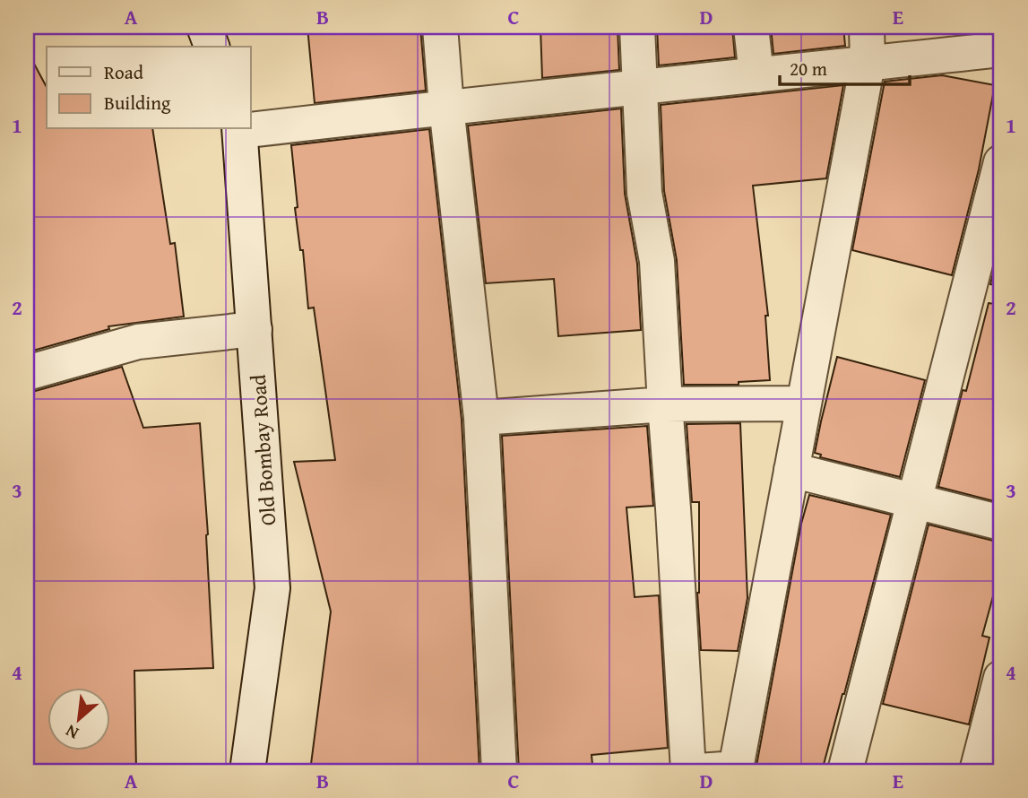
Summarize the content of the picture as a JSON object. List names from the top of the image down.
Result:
{
  "streets": {
    "street": ["Old Bombay Road"]
  },
  "legend": ["Road", "Building"],
  "scale_bar": "20 m",
  "north": "bottom left",
  "grid": {
    "columns": [
      "A",
      "B",
      "C",
      "D",
      "E"
    ],
    "rows": [
      "1",
      "2",
      "3",
      "4"
    ]
  }
}
